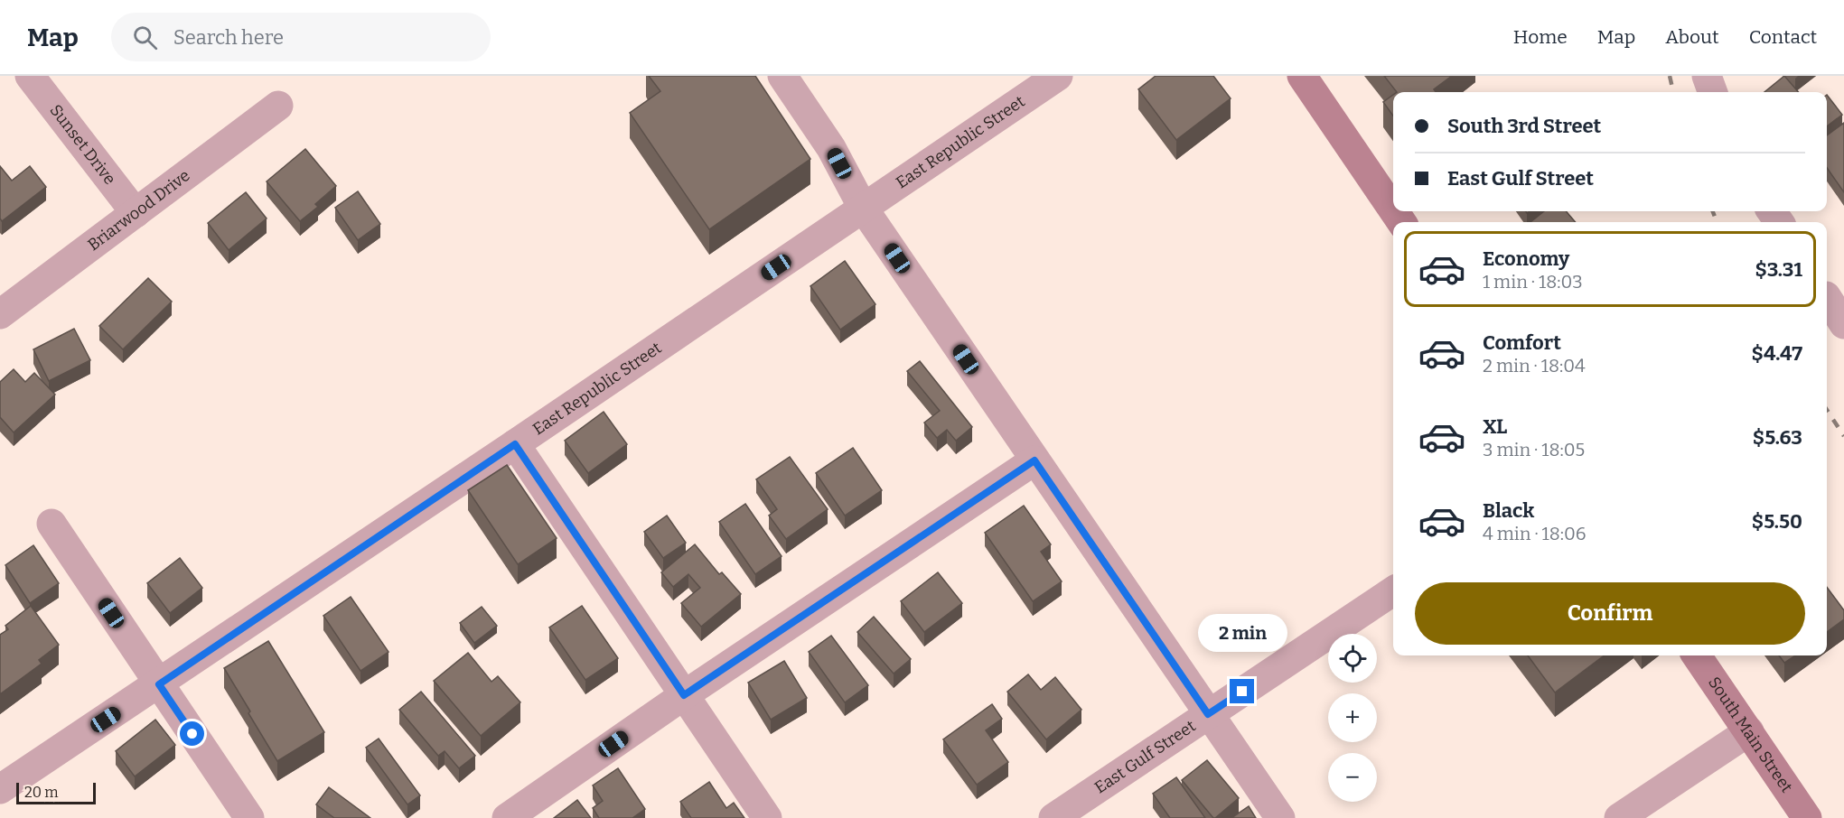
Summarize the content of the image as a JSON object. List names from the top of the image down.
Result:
{
  "streets": {
    "main road": ["South Main Street"],
    "street": [
      "East Republic Street",
      "Sunset Drive",
      "Briarwood Drive",
      "East Gulf Street"
    ]
  },
  "crossings": [
    ["Sunset Drive", "Briarwood Drive"]
  ],
  "scale_bar": "20 m",
  "page": {
    "header": "Map",
    "search": "Search here",
    "nav": [
      "Home",
      "Map",
      "About",
      "Contact"
    ],
    "banner": ["South 3rd Street", "East Gulf Street"],
    "list": [
      {
        "name": "Economy",
        "note": "1 min · 18:03",
        "value": "$3.31"
      },
      {
        "name": "Comfort",
        "note": "2 min · 18:04",
        "value": "$4.47"
      },
      {
        "name": "XL",
        "note": "3 min · 18:05",
        "value": "$5.63"
      },
      {
        "name": "Black",
        "note": "4 min · 18:06",
        "value": "$5.50"
      }
    ],
    "buttons": "Confirm",
    "bubble": "2 min",
    "map_buttons": ["+", "−"],
    "scale": "20 m"
  }
}
